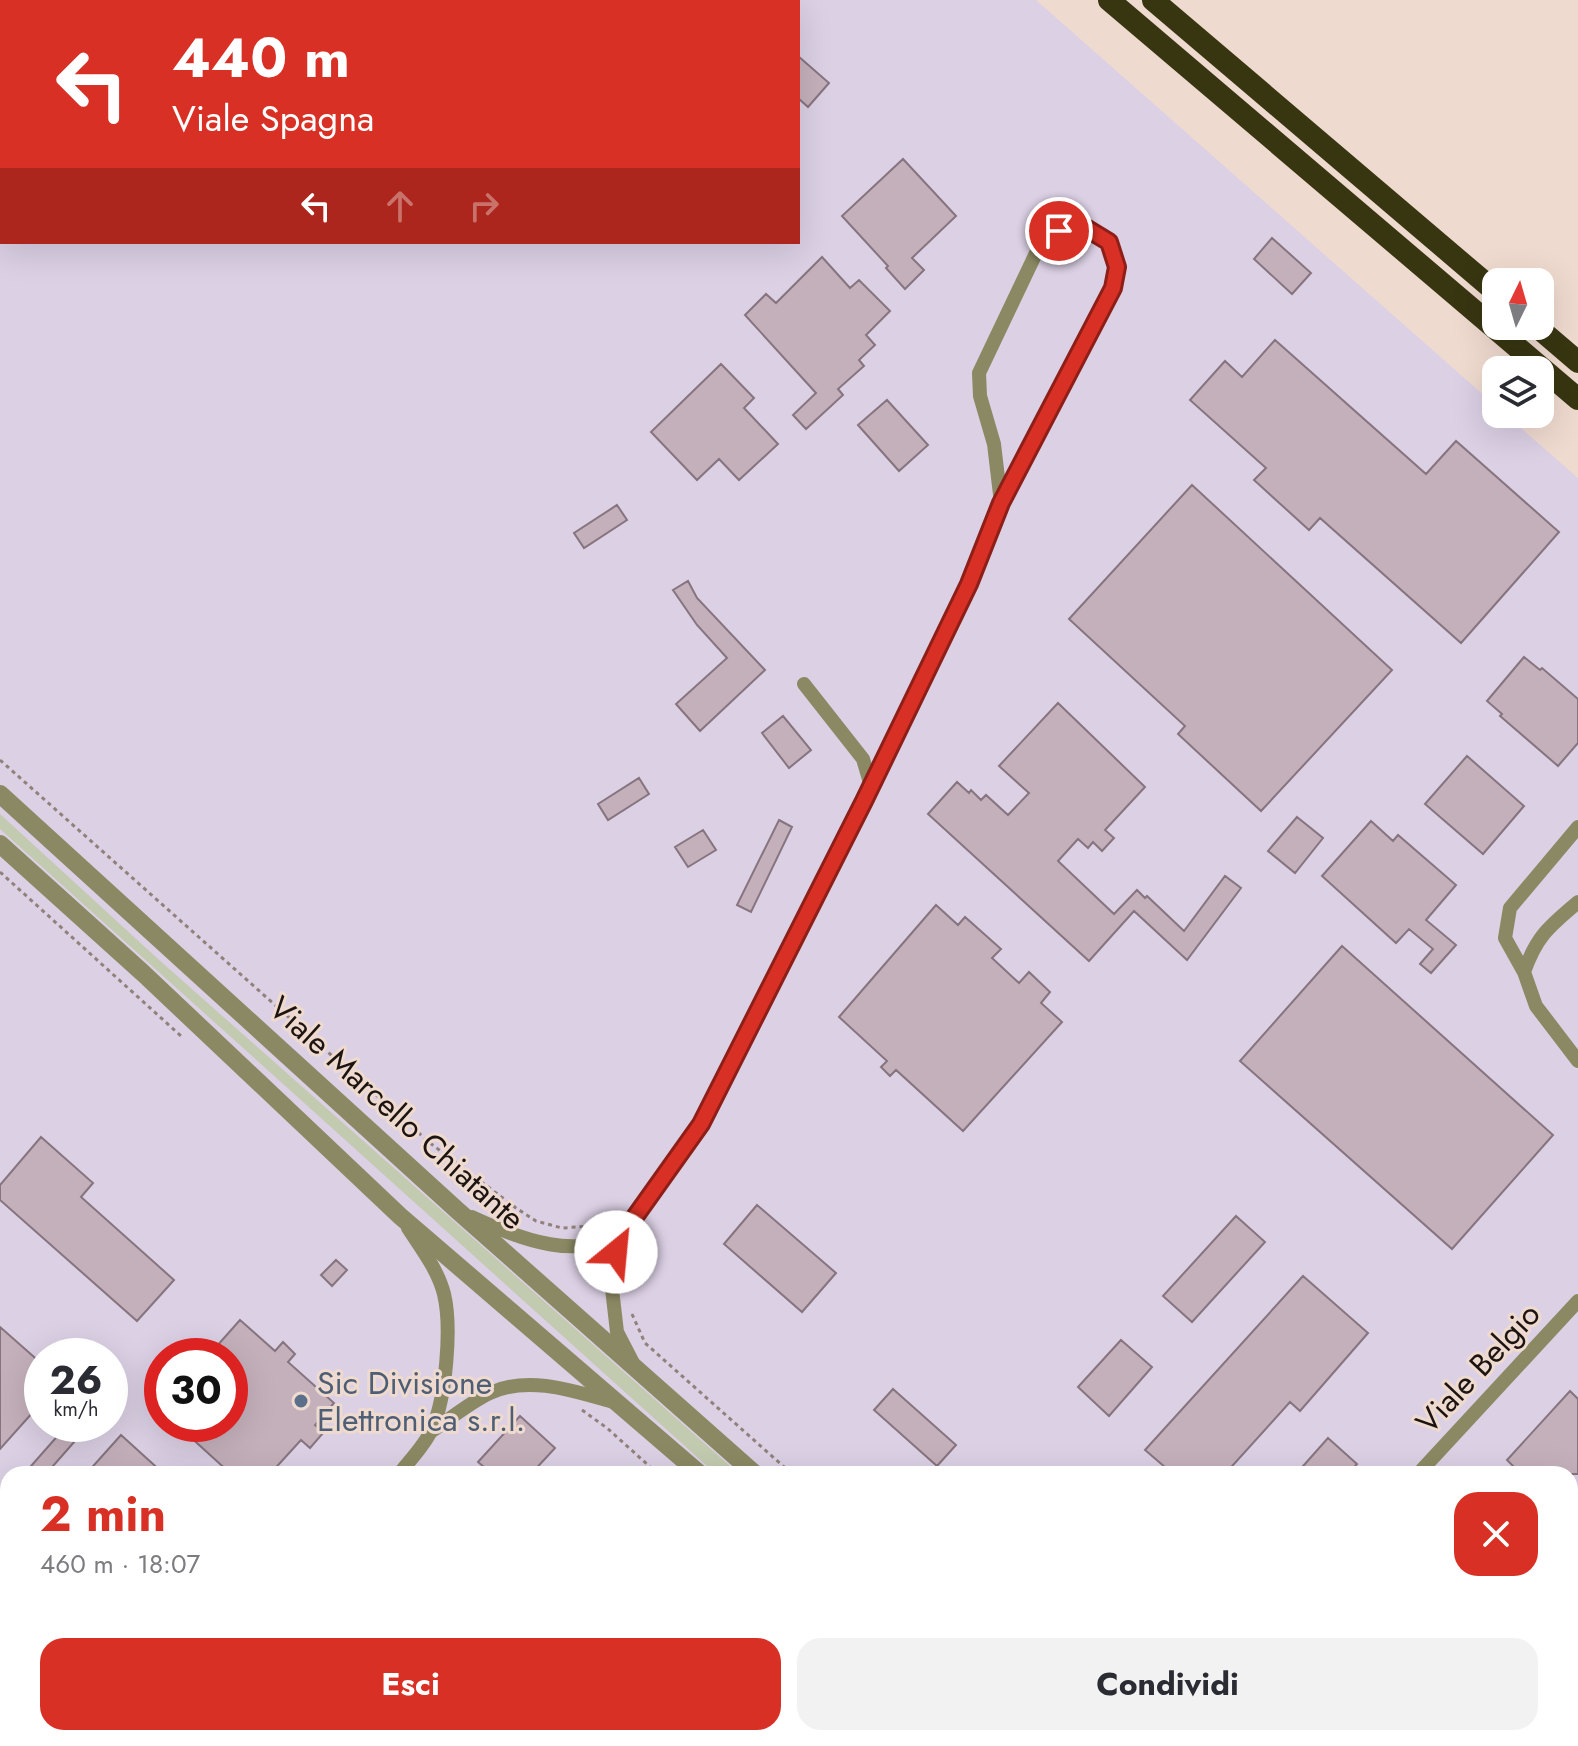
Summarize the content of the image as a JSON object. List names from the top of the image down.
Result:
{
  "streets": {
    "street": ["Viale Marcello Chiatante", "Viale Belgio"]
  },
  "places": ["Sic Divisione Elettronica s.r.l."],
  "north": "top",
  "page": {
    "turn": ["440 m", "Viale Spagna"],
    "speed": "26 km/h",
    "limit": "30",
    "heading": ["2 min", "460 m · 18:07"],
    "buttons": ["Esci", "Condividi"]
  }
}
